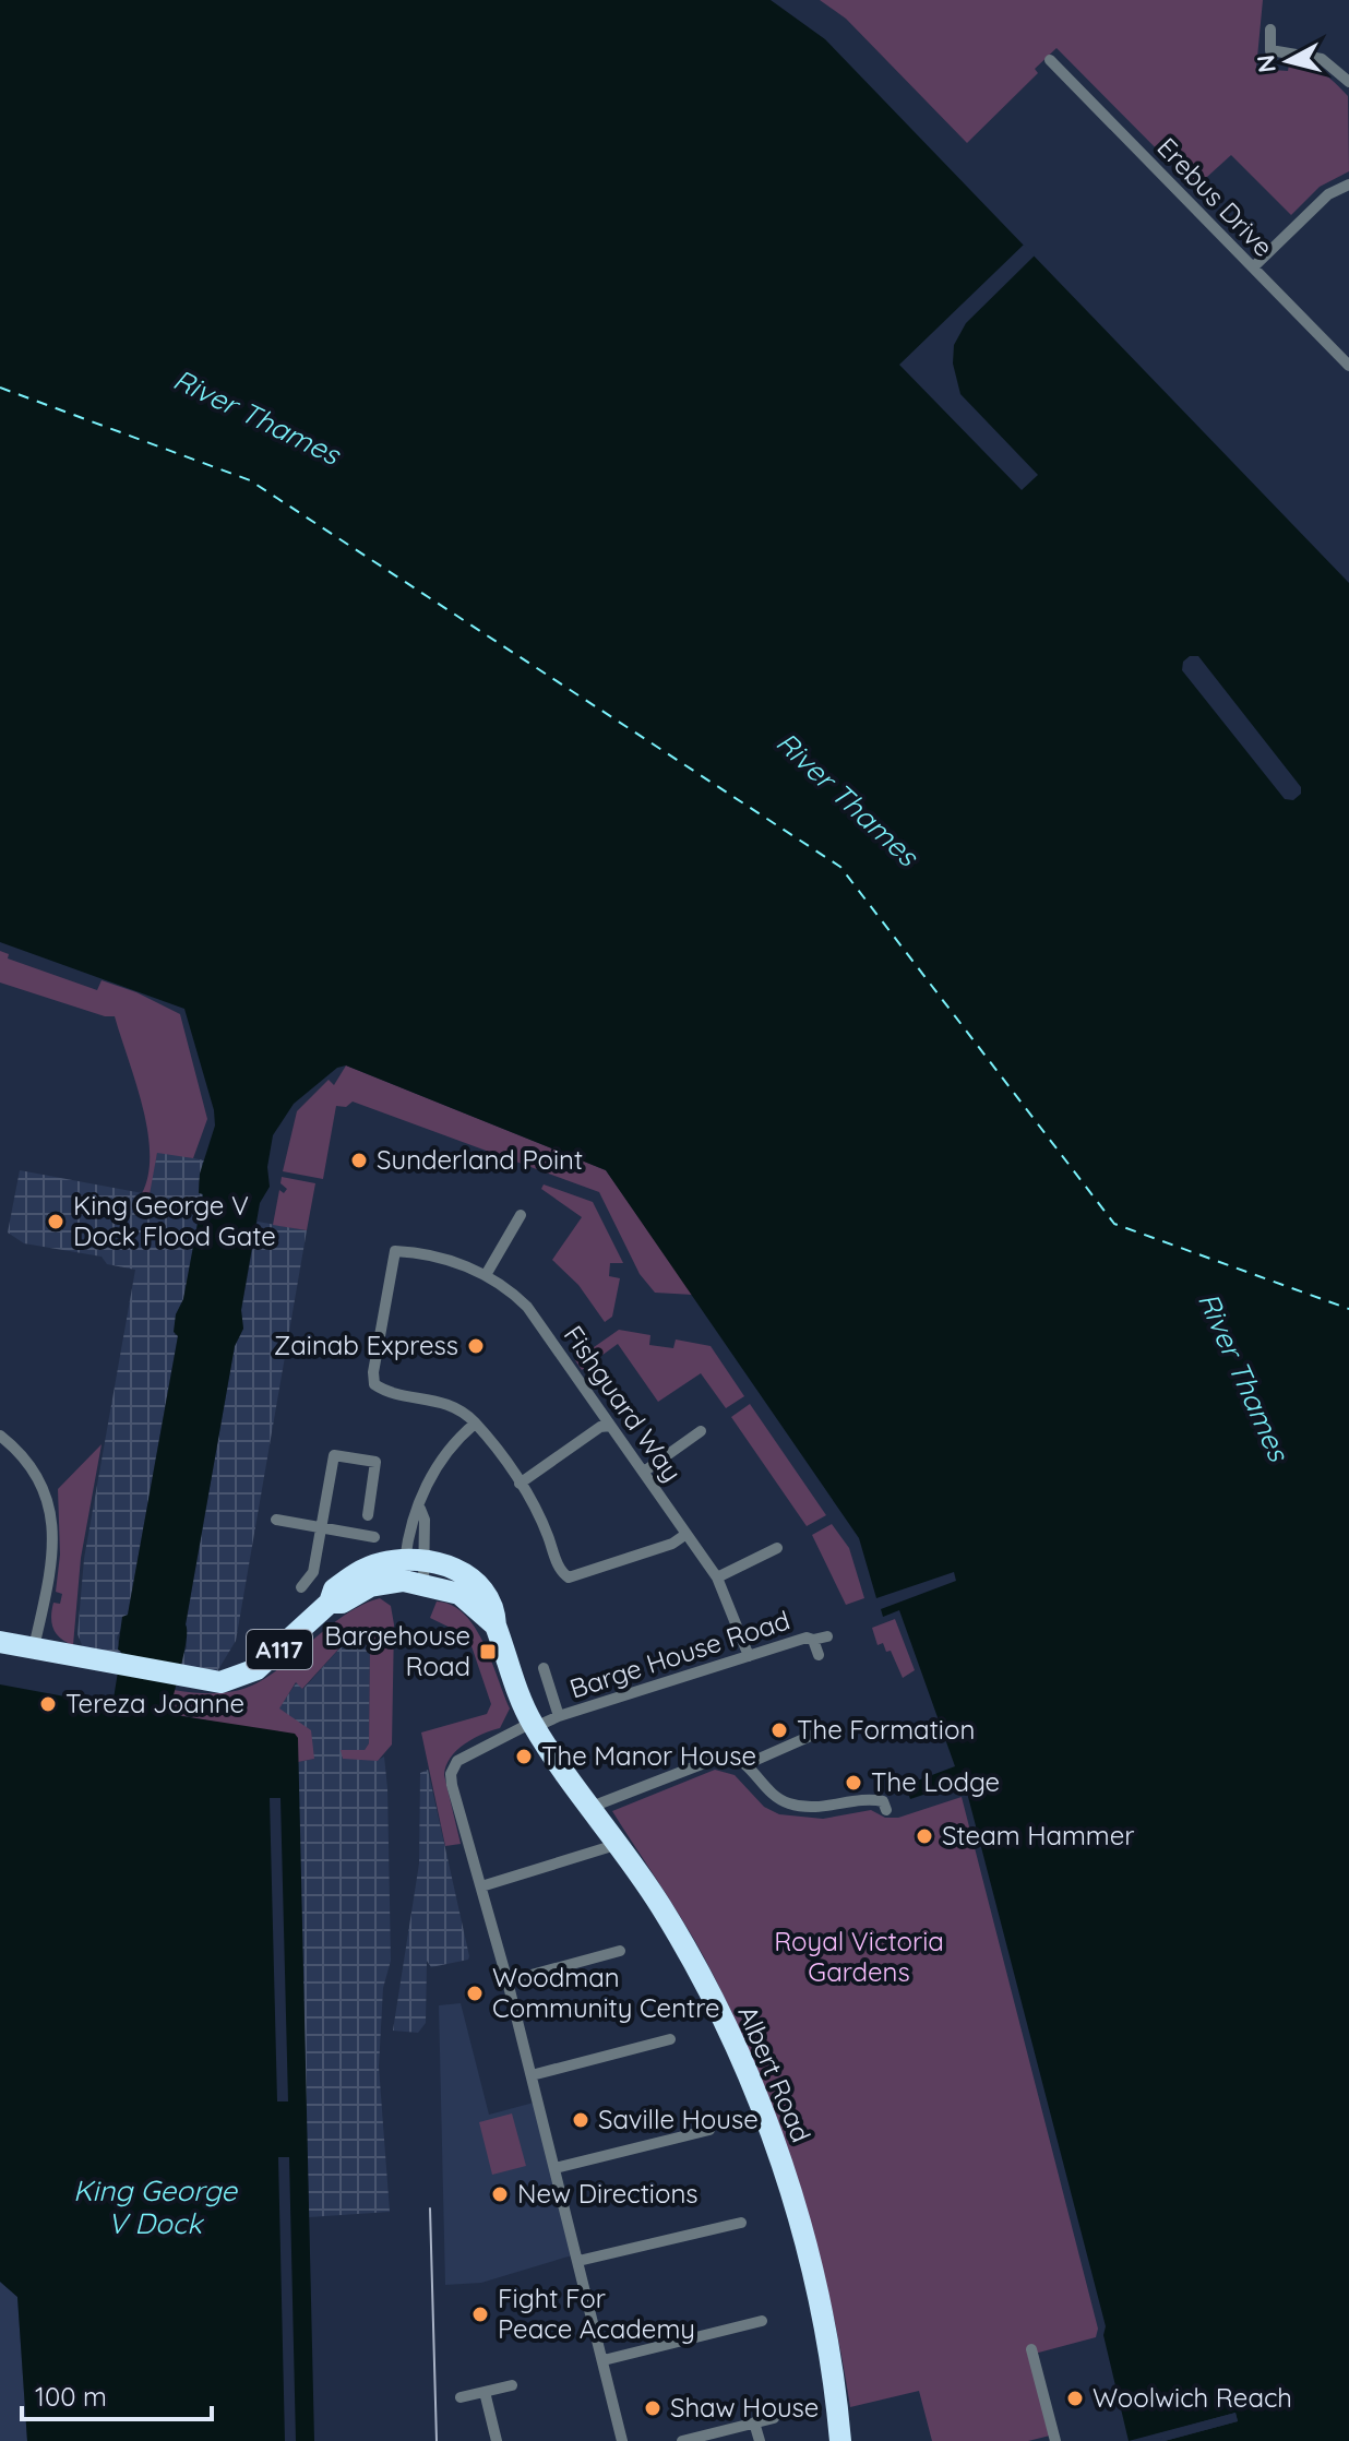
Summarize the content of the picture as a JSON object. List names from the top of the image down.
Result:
{
  "streets": {
    "highway": ["A117", "Albert Road"],
    "street": ["Erebus Drive", "Fishguard Way", "Barge House Road"]
  },
  "crossings": [
    ["Fishguard Way", "Barge House Road"],
    ["A117", "Albert Road"],
    ["Barge House Road", "Albert Road"]
  ],
  "water": ["River Thames", "King George V Dock"],
  "parks": ["Royal Victoria Gardens"],
  "places": {
    "other": [
      "Sunderland Point",
      "King George V Dock Flood Gate",
      "Zainab Express",
      "Tereza Joanne",
      "The Formation",
      "The Manor House",
      "The Lodge",
      "Steam Hammer",
      "Woodman Community Centre",
      "Saville House",
      "New Directions",
      "Fight For Peace Academy",
      "Woolwich Reach",
      "Shaw House"
    ],
    "transit": ["Bargehouse Road"]
  },
  "scale_bar": "100 m",
  "north": "left"
}
